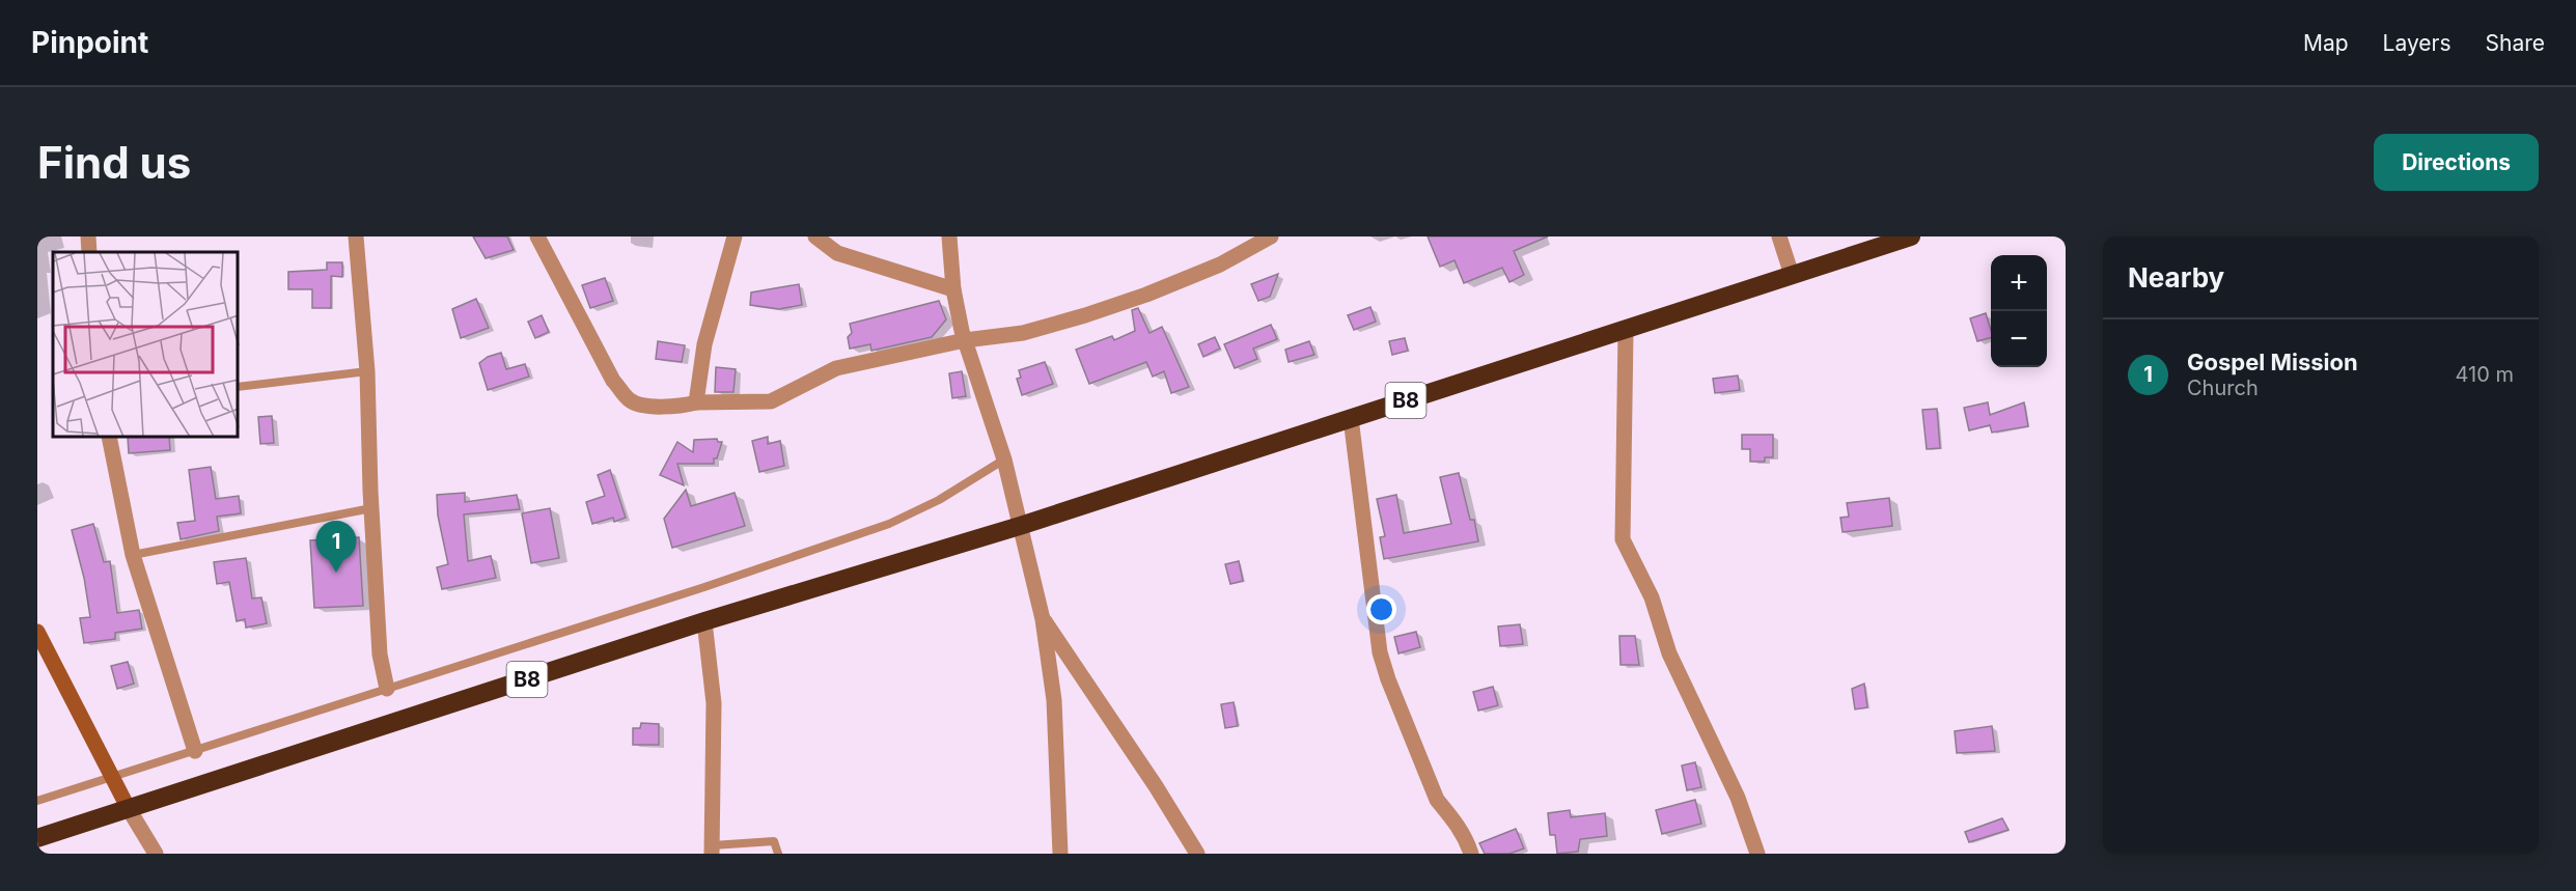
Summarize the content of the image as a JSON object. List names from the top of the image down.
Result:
{
  "streets": {
    "highway": ["B8"]
  },
  "page": {
    "header": "Pinpoint",
    "nav": ["Map", "Layers", "Share"],
    "buttons": "Directions",
    "title": "Find us",
    "heading": "Nearby",
    "map_buttons": ["+", "−"],
    "list": [
      {
        "mark": "1",
        "name": "Gospel Mission",
        "note": "Church",
        "value": "410 m"
      }
    ],
    "pins": "1"
  }
}
